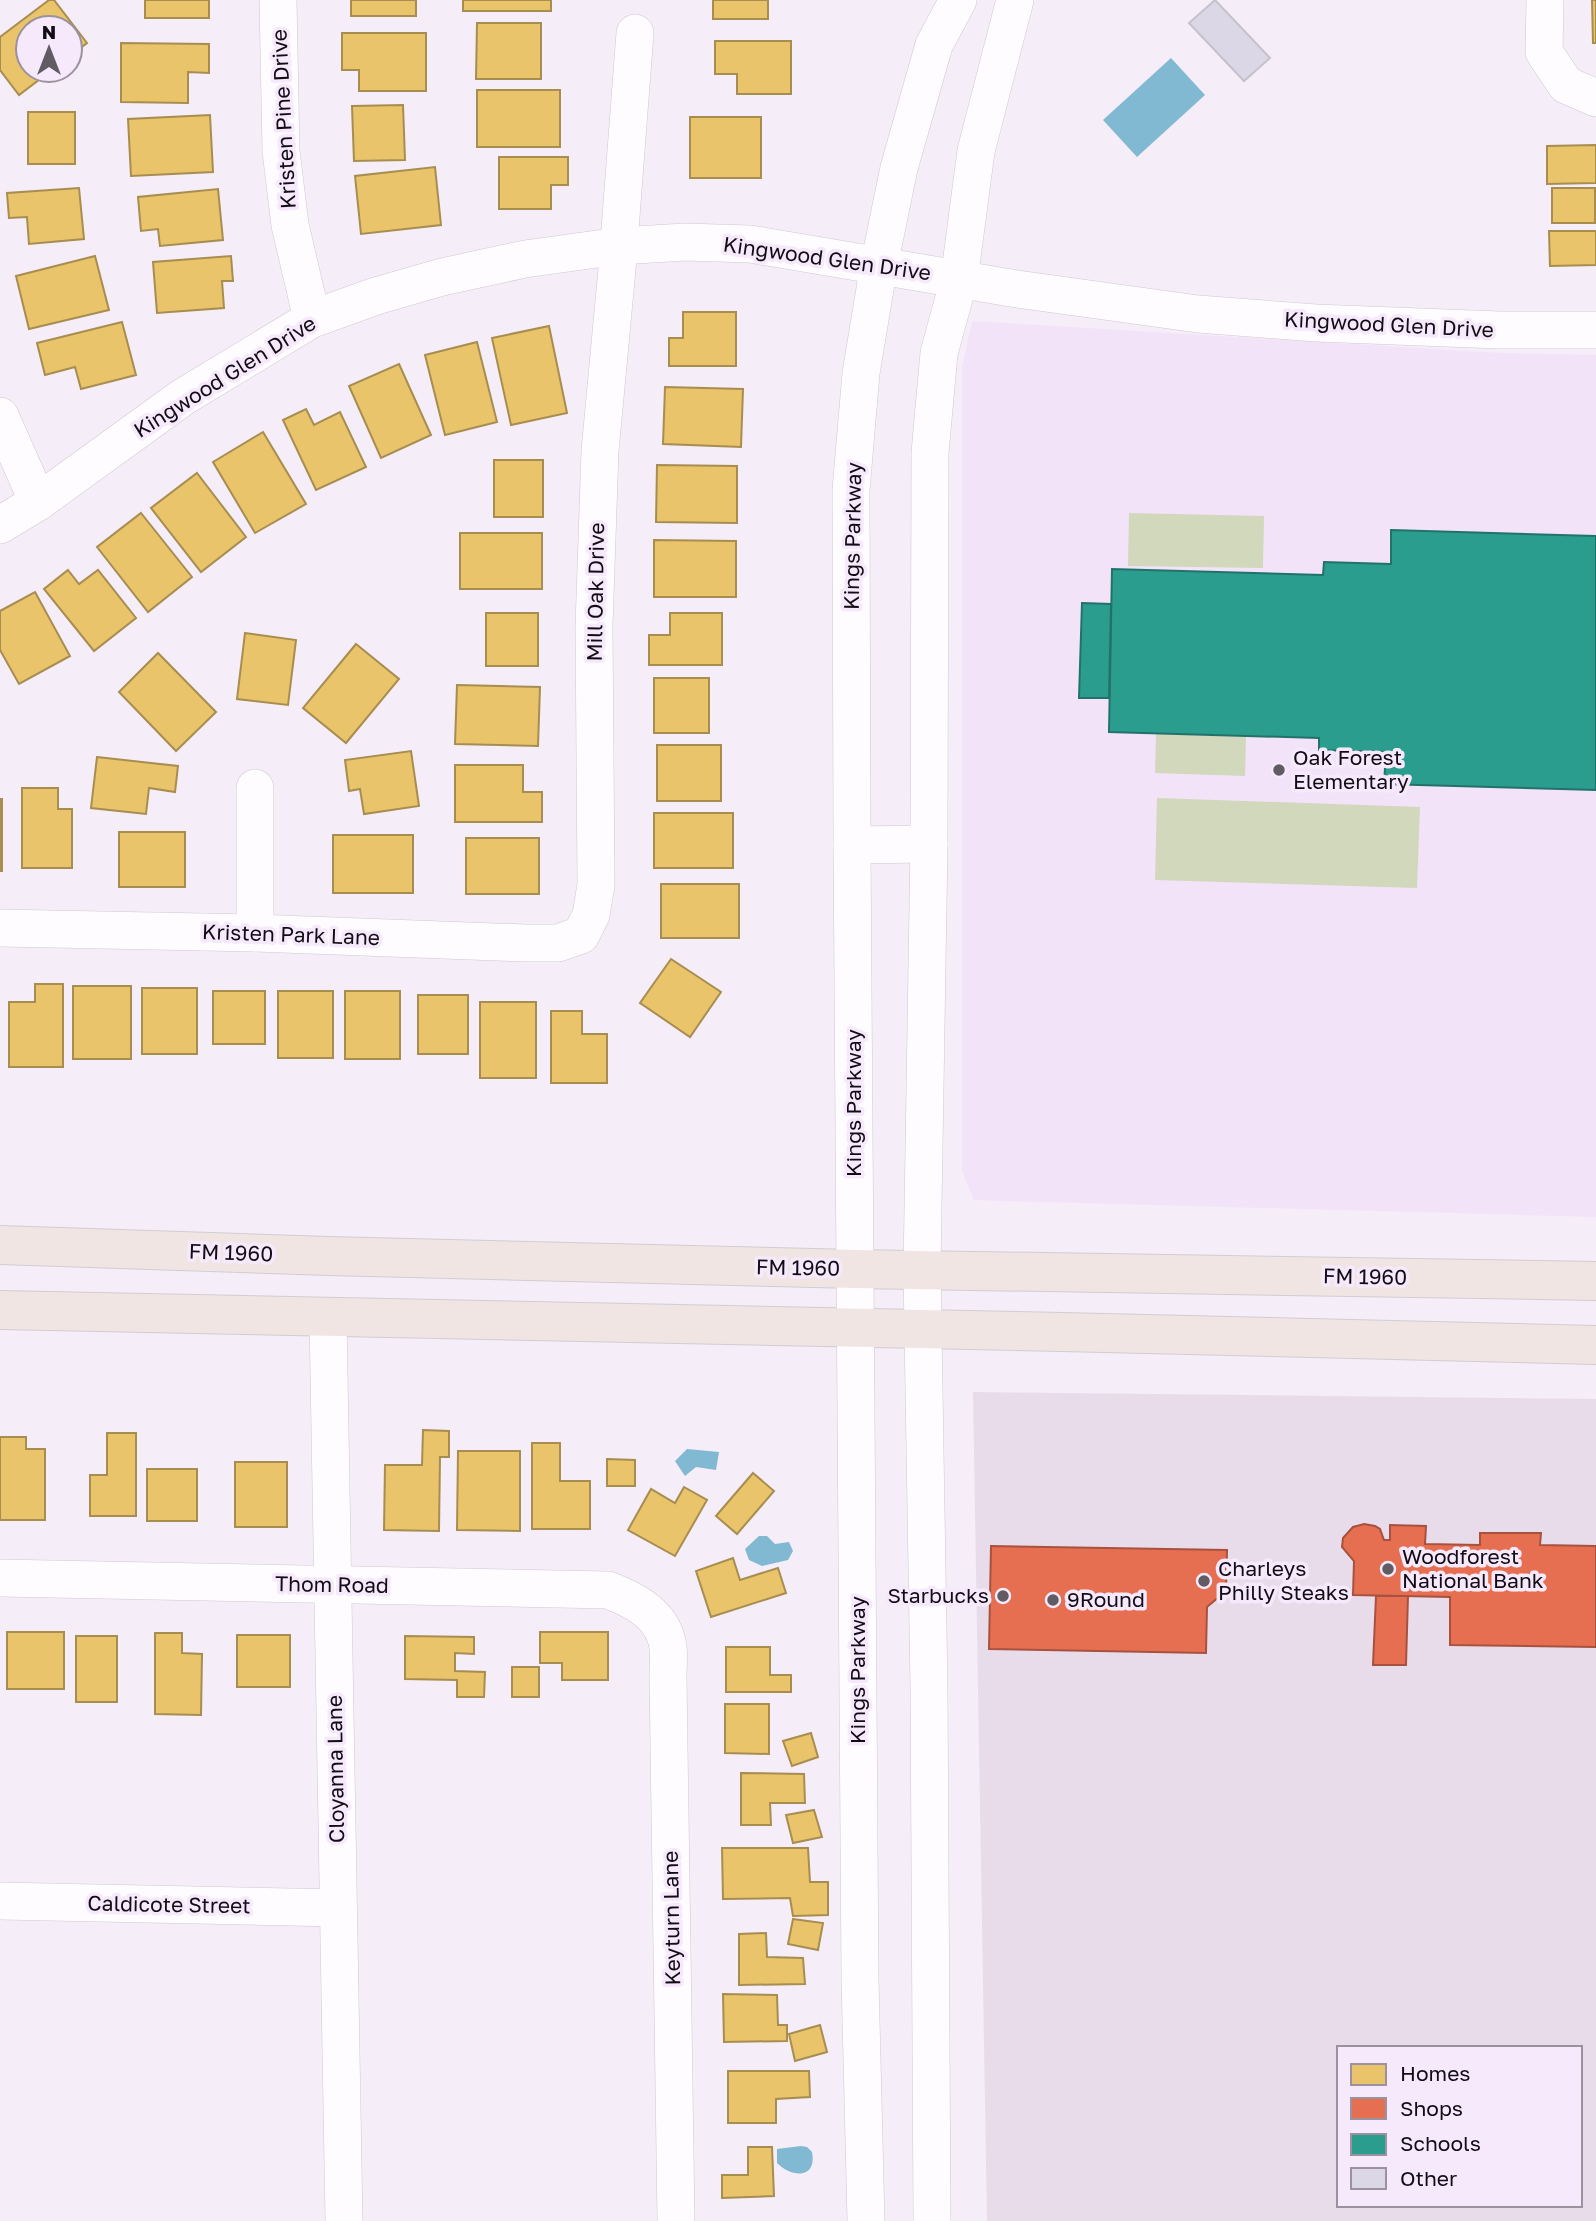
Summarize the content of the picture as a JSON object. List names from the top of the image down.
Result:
{
  "streets": {
    "main road": ["FM 1960"],
    "street": [
      "Kristen Pine Drive",
      "Kingwood Glen Drive",
      "Kings Parkway",
      "Mill Oak Drive",
      "Kristen Park Lane",
      "Thom Road",
      "Cloyanna Lane",
      "Caldicote Street",
      "Keyturn Lane"
    ]
  },
  "crossings": [
    ["Kristen Pine Drive", "Kingwood Glen Drive"],
    ["Kingwood Glen Drive", "Kings Parkway"],
    ["Kingwood Glen Drive", "Mill Oak Drive"],
    ["Kings Parkway", "FM 1960"],
    ["Mill Oak Drive", "Kristen Park Lane"],
    ["Thom Road", "Cloyanna Lane"],
    ["Thom Road", "Keyturn Lane"],
    ["Cloyanna Lane", "Caldicote Street"]
  ],
  "places": [
    "Oak Forest Elementary",
    "Woodforest National Bank",
    "Charleys Philly Steaks",
    "Starbucks",
    "9Round"
  ],
  "legend": [
    "Homes",
    "Shops",
    "Schools",
    "Other"
  ],
  "north": "top"
}
